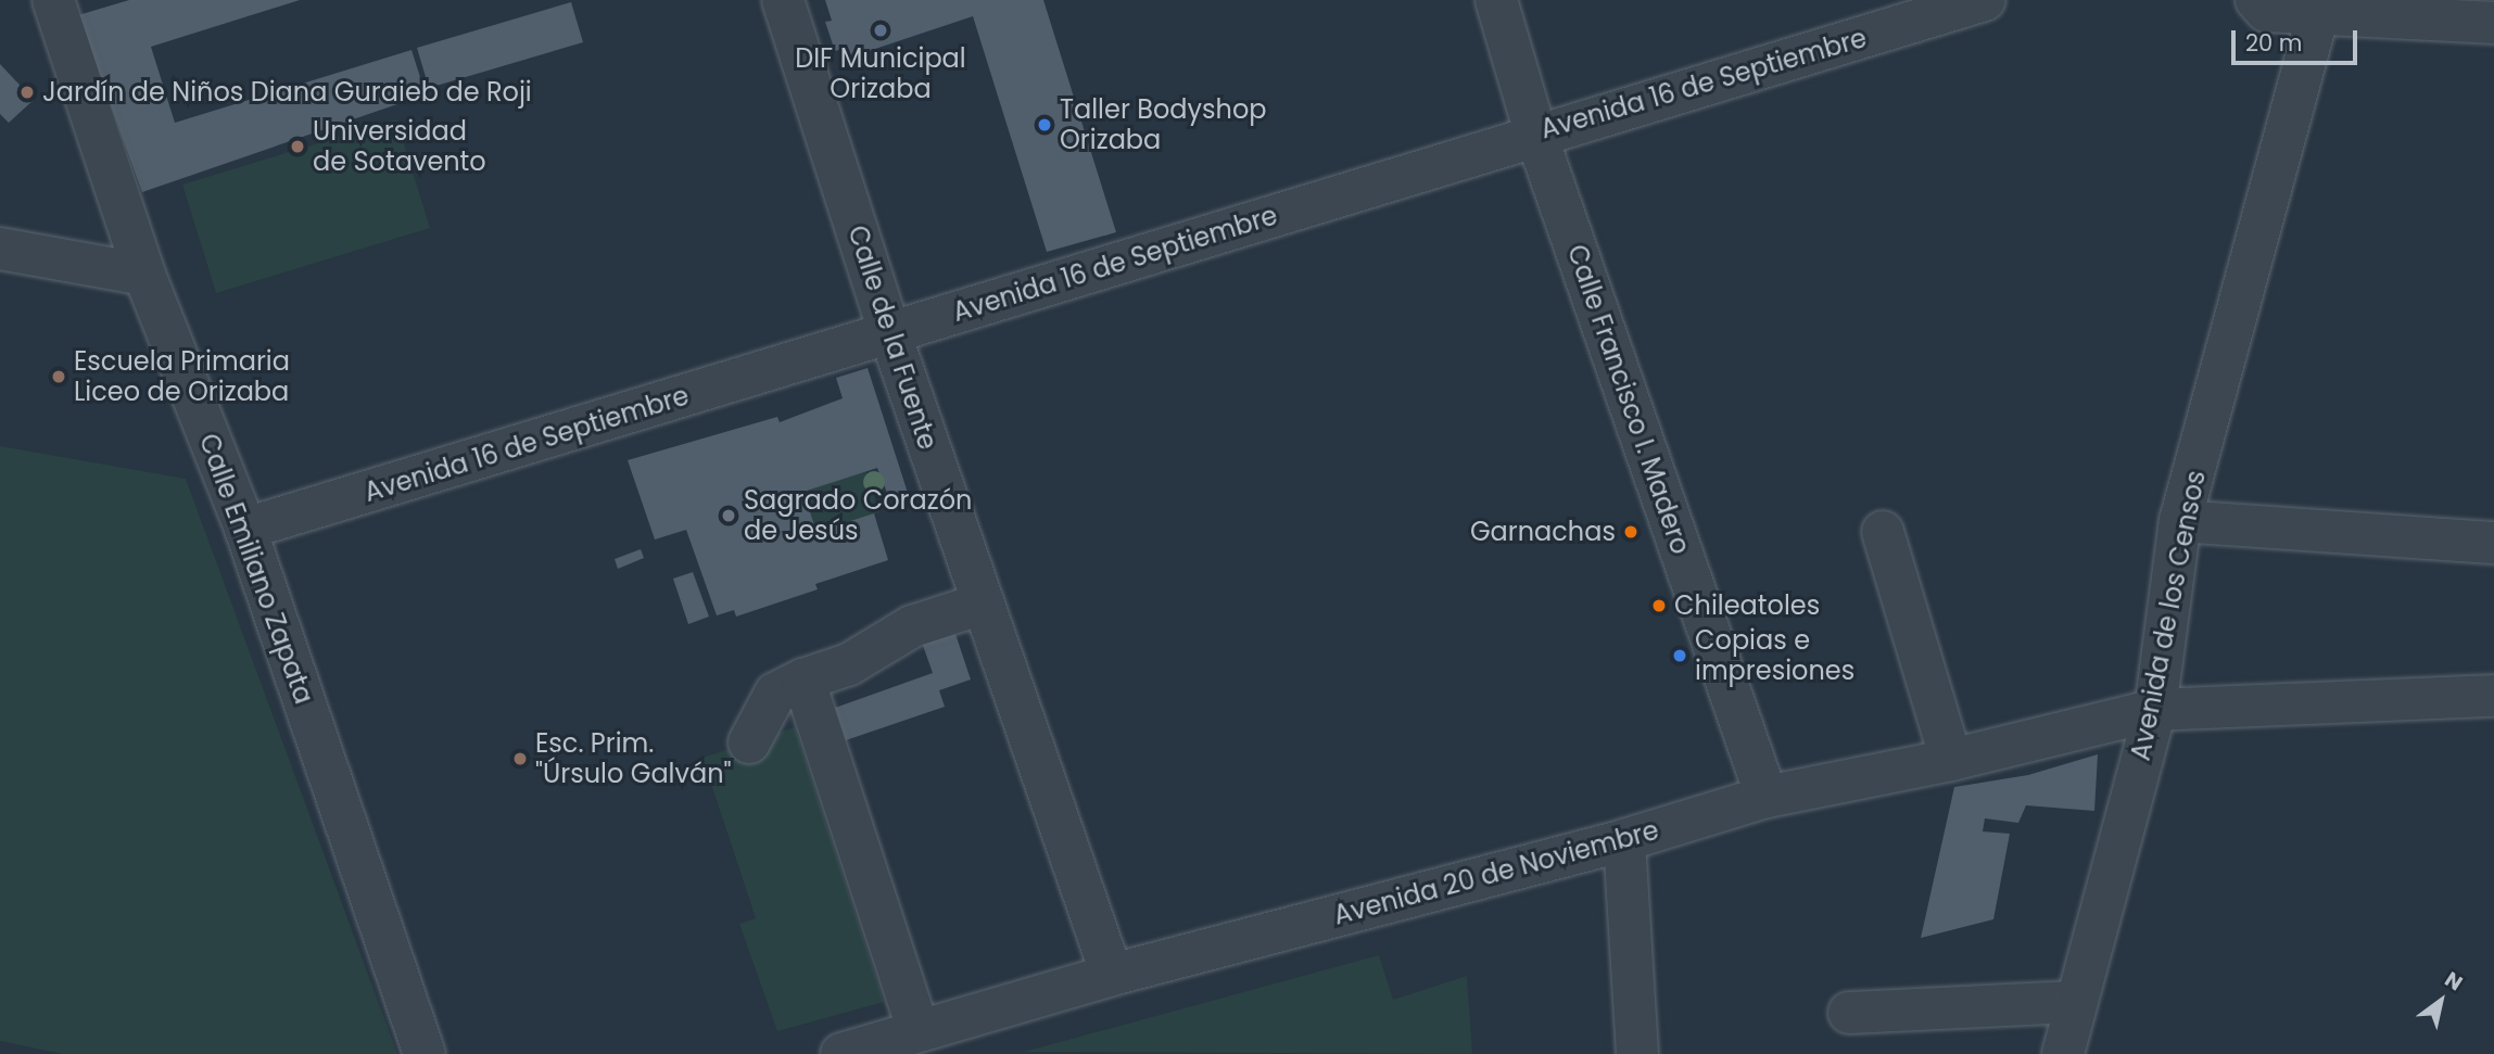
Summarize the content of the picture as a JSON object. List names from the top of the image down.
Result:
{
  "streets": {
    "street": [
      "Avenida 16 de Septiembre",
      "Calle de la Fuente",
      "Calle Francisco I. Madero",
      "Calle Emiliano Zapata",
      "Avenida de los Censos",
      "Avenida 20 de Noviembre"
    ]
  },
  "crossings": [
    ["Avenida 16 de Septiembre", "Calle de la Fuente"],
    ["Avenida 16 de Septiembre", "Calle Francisco I. Madero"],
    ["Avenida 16 de Septiembre", "Calle Emiliano Zapata"],
    ["Calle de la Fuente", "Avenida 20 de Noviembre"],
    ["Calle Francisco I. Madero", "Avenida 20 de Noviembre"],
    ["Avenida de los Censos", "Avenida 20 de Noviembre"]
  ],
  "places": [
    "DIF Municipal Orizaba",
    "Jardín de Niños Diana Guraieb de Roji",
    "Taller Bodyshop Orizaba",
    "Universidad de Sotavento",
    "Escuela Primaria Liceo de Orizaba",
    "Sagrado Corazón de Jesús",
    "Garnachas",
    "Chileatoles",
    "Copias e impresiones",
    "Esc. Prim. \"Úrsulo Galván\""
  ],
  "scale_bar": "20 m",
  "north": "top right"
}
